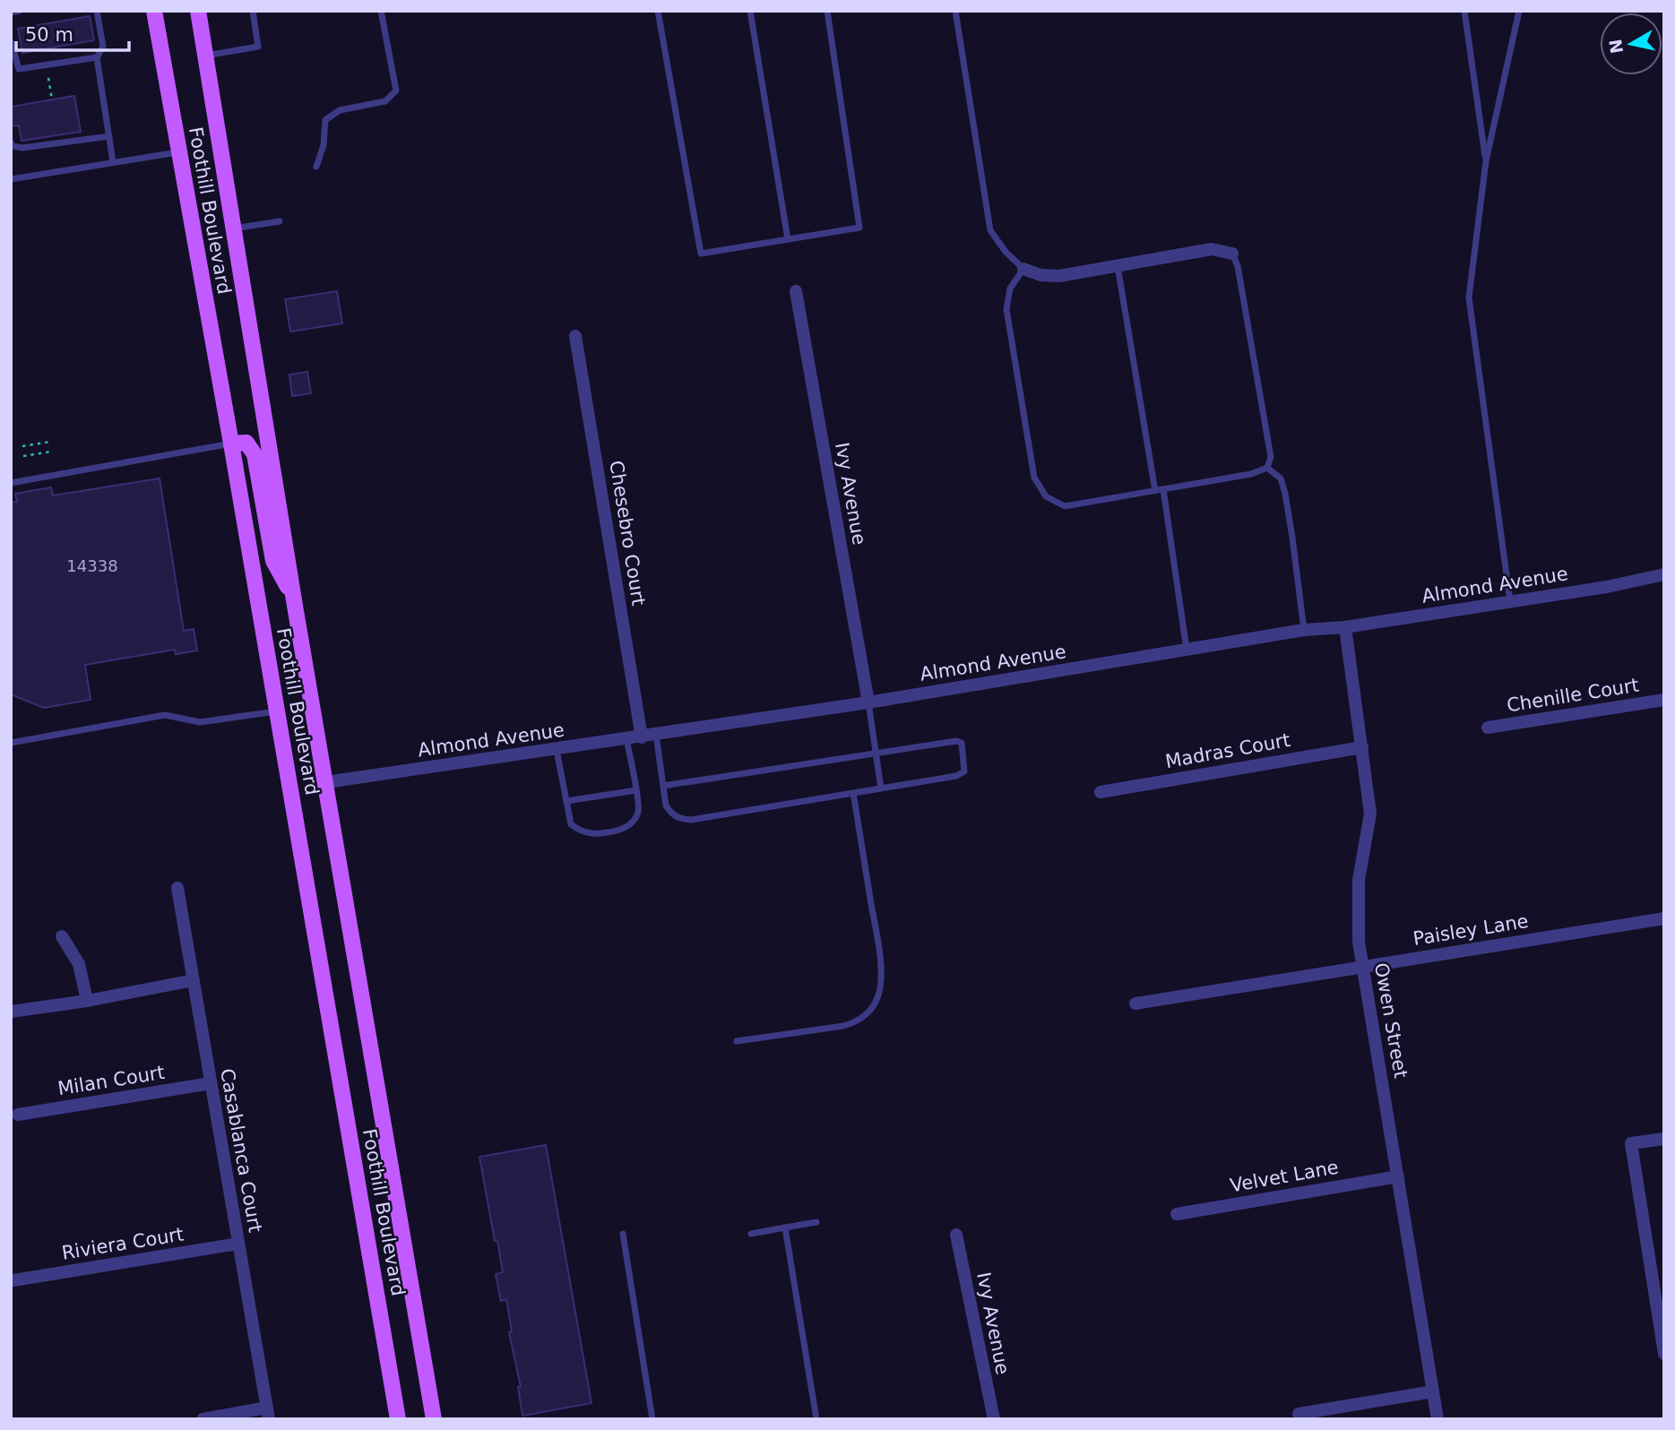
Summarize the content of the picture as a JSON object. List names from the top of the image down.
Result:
{
  "streets": {
    "main road": ["Foothill Boulevard"],
    "street": [
      "Ivy Avenue",
      "Chesebro Court",
      "Almond Avenue",
      "Chenille Court",
      "Madras Court",
      "Paisley Lane",
      "Owen Street",
      "Milan Court",
      "Casablanca Court",
      "Velvet Lane",
      "Riviera Court"
    ]
  },
  "crossings": [
    ["Foothill Boulevard", "Almond Avenue"],
    ["Ivy Avenue", "Almond Avenue"],
    ["Chesebro Court", "Almond Avenue"],
    ["Almond Avenue", "Owen Street"],
    ["Madras Court", "Owen Street"],
    ["Paisley Lane", "Owen Street"],
    ["Owen Street", "Velvet Lane"],
    ["Milan Court", "Casablanca Court"],
    ["Casablanca Court", "Riviera Court"]
  ],
  "house_numbers": ["14338"],
  "scale_bar": "50 m",
  "north": "left"
}
